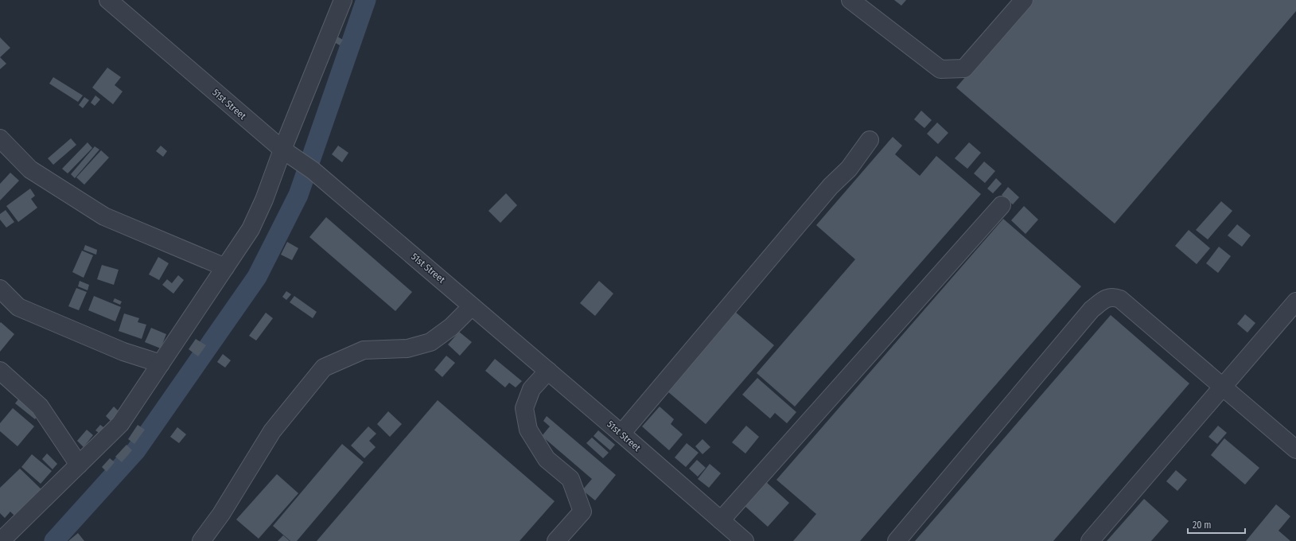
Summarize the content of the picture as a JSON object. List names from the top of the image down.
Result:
{
  "streets": {
    "street": ["51st Street"]
  },
  "scale_bar": "20 m"
}
